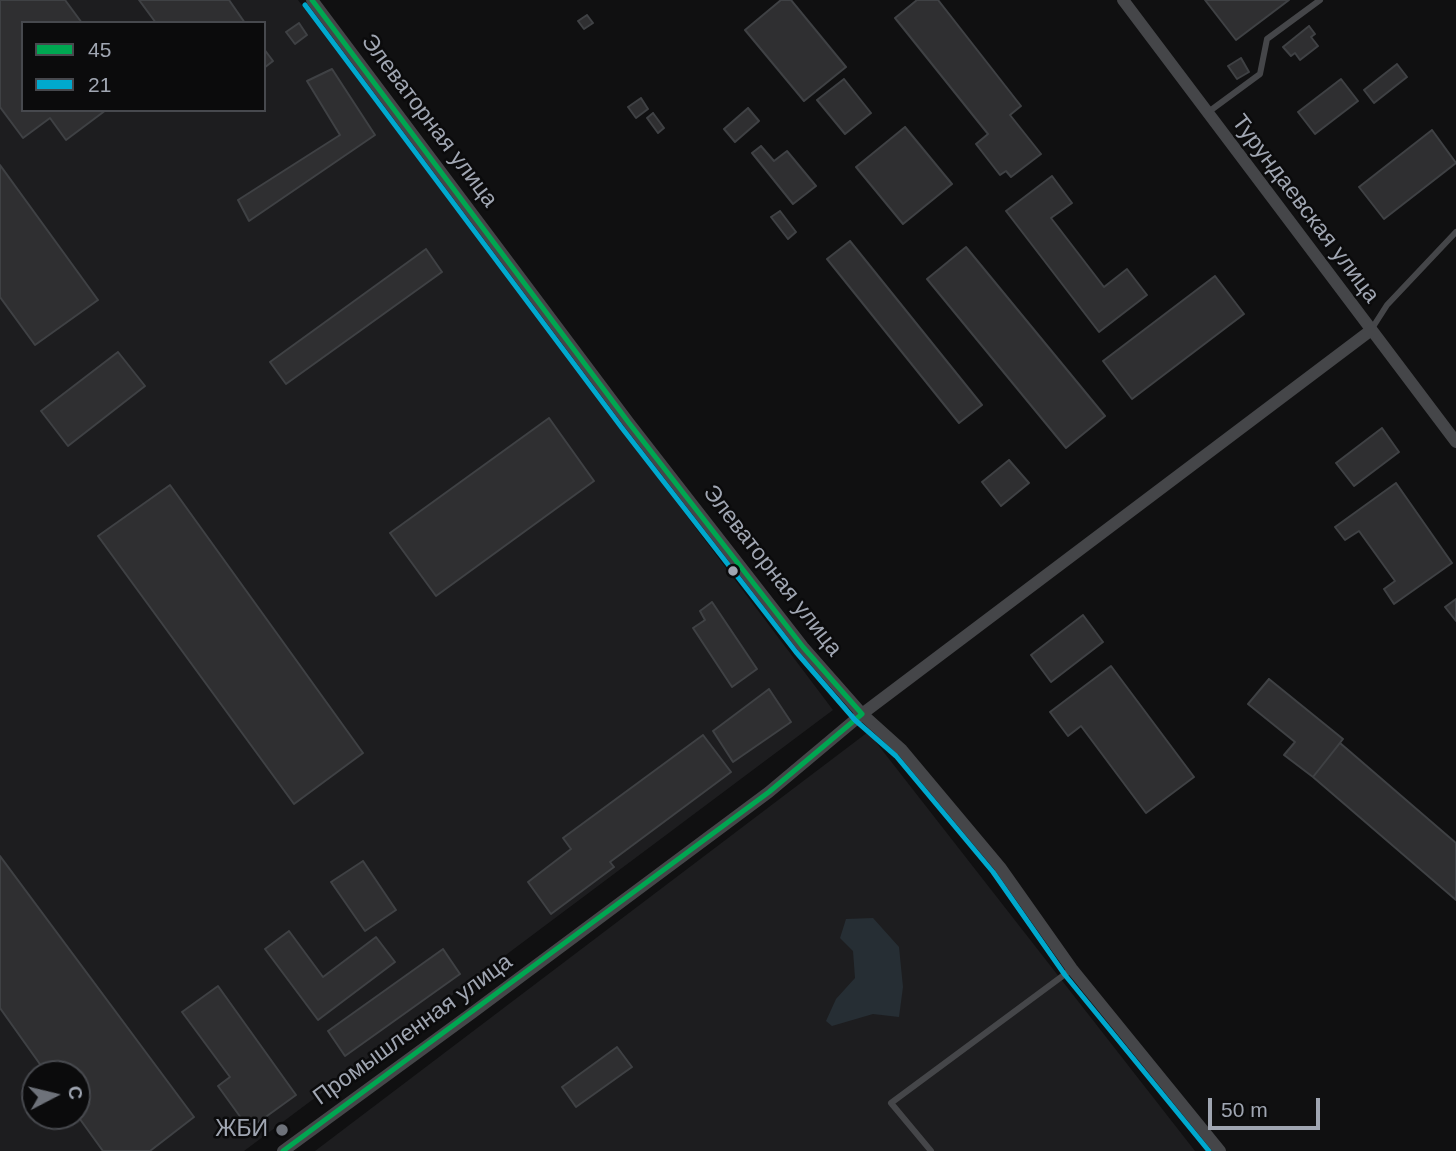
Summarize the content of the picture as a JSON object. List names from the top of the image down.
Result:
{
  "streets": {
    "street": ["Элеваторная улица", "Турундаевская улица", "Промышленная улица"]
  },
  "crossings": [
    ["Элеваторная улица", "Промышленная улица"],
    ["Турундаевская улица", "Промышленная улица"]
  ],
  "places": ["ЖБИ"],
  "lines": ["transit line 45", "transit line 21"],
  "legend": ["45", "21"],
  "scale_bar": "50 m",
  "north": "right"
}
